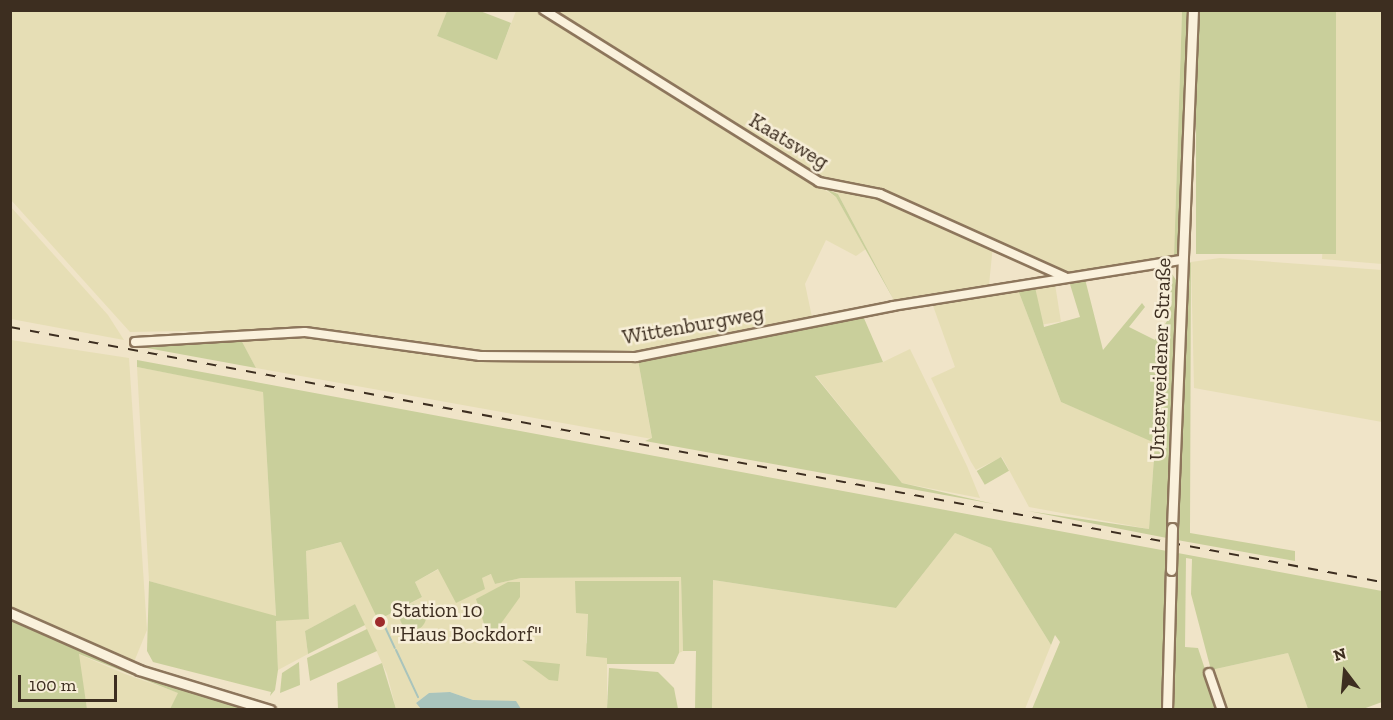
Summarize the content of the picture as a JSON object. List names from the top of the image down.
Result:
{
  "streets": {
    "street": ["Kaatsweg", "Wittenburgweg", "Unterweidener Straße"]
  },
  "crossings": [
    ["Kaatsweg", "Wittenburgweg"],
    ["Wittenburgweg", "Unterweidener Straße"]
  ],
  "places": ["Station 10 \"Haus Bockdorf\""],
  "scale_bar": "100 m",
  "north": "top"
}
